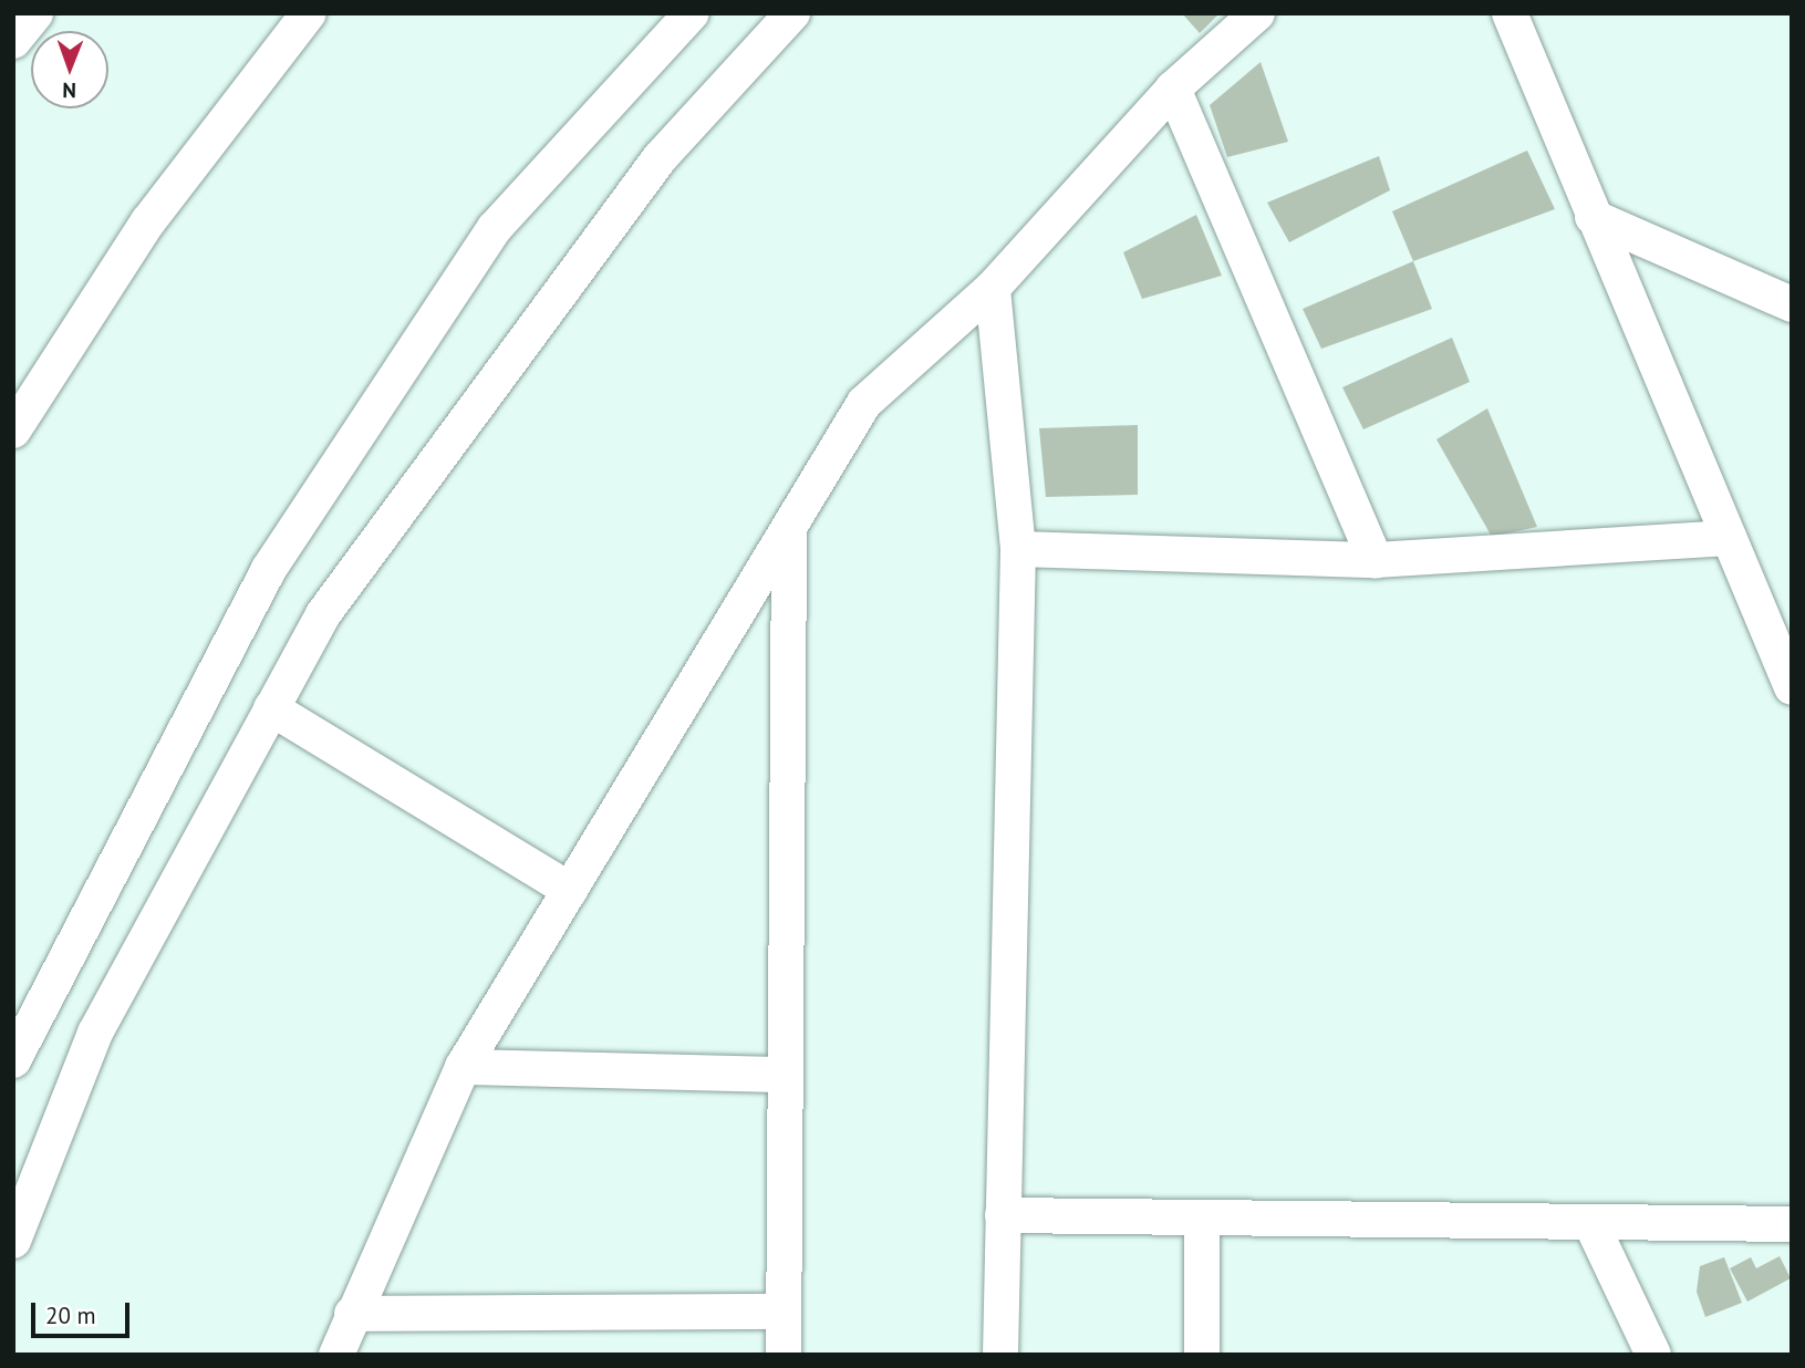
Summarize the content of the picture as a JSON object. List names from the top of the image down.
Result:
{
  "scale_bar": "20 m",
  "north": "bottom"
}
